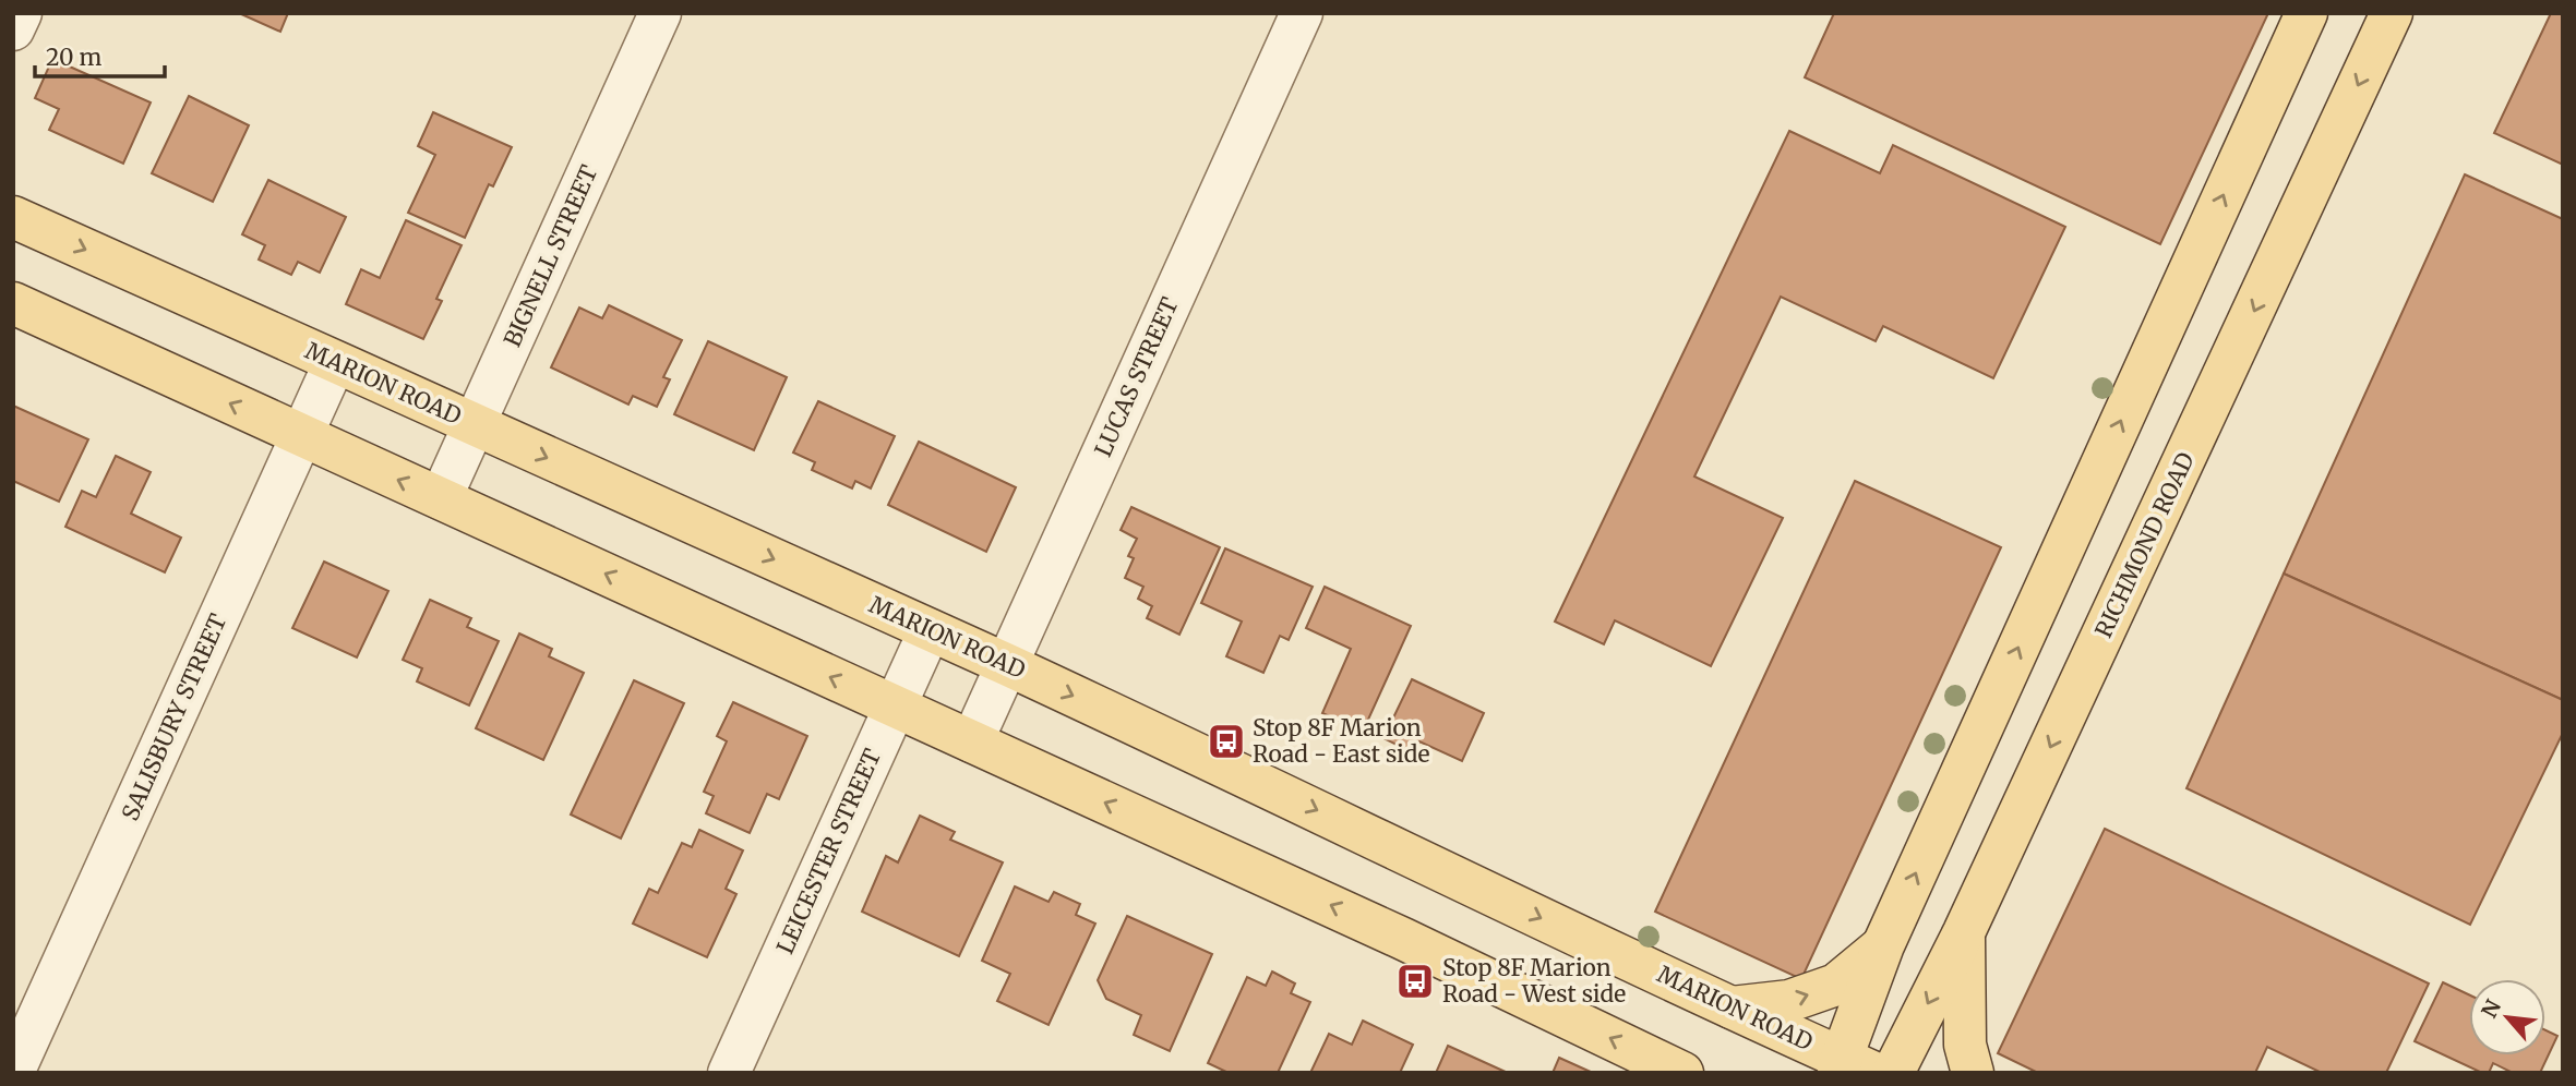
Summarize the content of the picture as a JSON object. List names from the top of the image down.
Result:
{
  "streets": {
    "main road": ["MARION ROAD", "RICHMOND ROAD"],
    "street": [
      "BIGNELL STREET",
      "LUCAS STREET",
      "SALISBURY STREET",
      "LEICESTER STREET"
    ]
  },
  "crossings": [
    ["BIGNELL STREET", "MARION ROAD"],
    ["LUCAS STREET", "MARION ROAD"],
    ["MARION ROAD", "SALISBURY STREET"],
    ["MARION ROAD", "LEICESTER STREET"]
  ],
  "places": {
    "bus stop": ["Stop 8F Marion Road - East side", "Stop 8F Marion Road - West side"]
  },
  "scale_bar": "20 m",
  "north": "top left"
}
